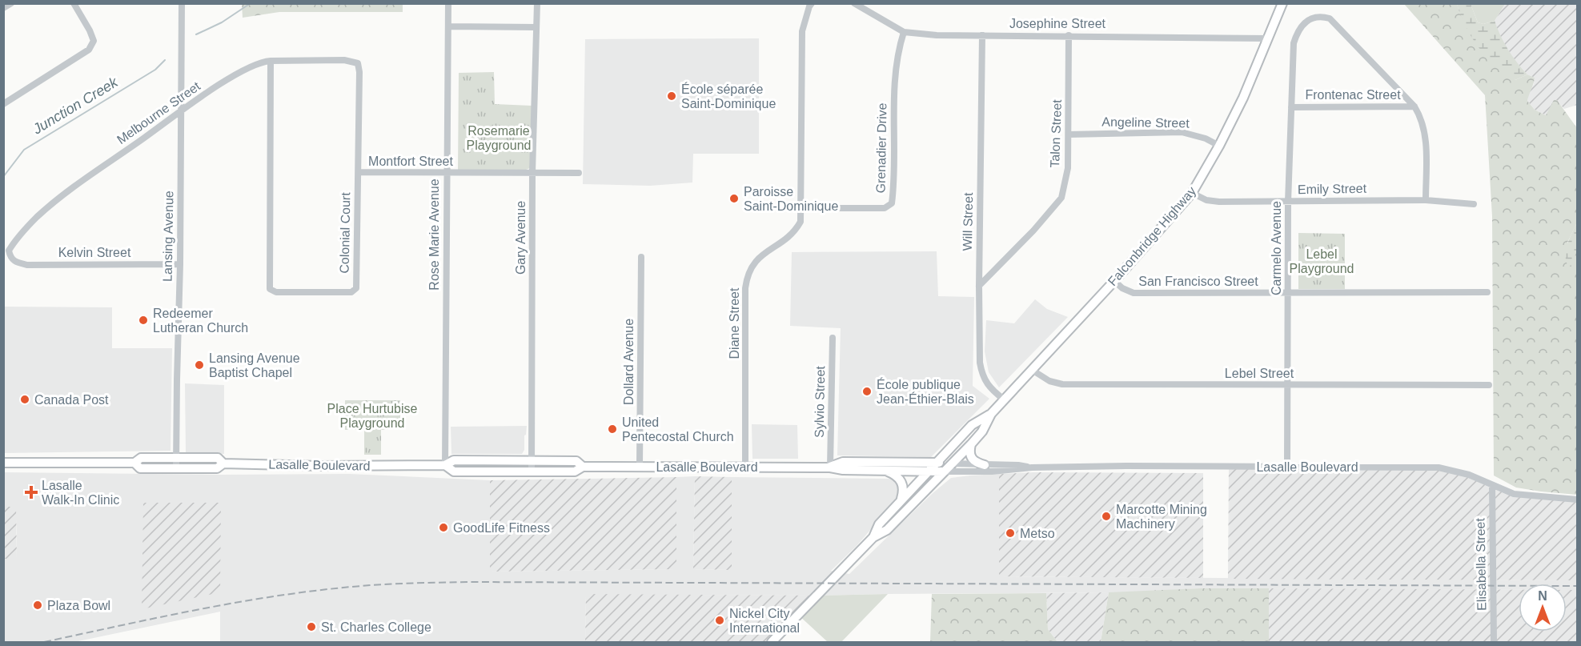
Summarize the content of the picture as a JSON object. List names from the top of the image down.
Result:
{
  "streets": {
    "main road": ["Falconbridge Highway", "Lasalle Boulevard"],
    "street": [
      "Josephine Street",
      "Frontenac Street",
      "Melbourne Street",
      "Angeline Street",
      "Talon Street",
      "Grenadier Drive",
      "Montfort Street",
      "Emily Street",
      "Will Street",
      "Colonial Court",
      "Rose Marie Avenue",
      "Lansing Avenue",
      "Gary Avenue",
      "Carmelo Avenue",
      "Kelvin Street",
      "San Francisco Street",
      "Diane Street",
      "Dollard Avenue",
      "Lebel Street",
      "Sylvio Street",
      "Elisabella Street"
    ]
  },
  "crossings": [
    ["Josephine Street", "Talon Street"],
    ["Josephine Street", "Grenadier Drive"],
    ["Josephine Street", "Will Street"],
    ["Josephine Street", "Falconbridge Highway"],
    ["Frontenac Street", "Carmelo Avenue"],
    ["Melbourne Street", "Colonial Court"],
    ["Melbourne Street", "Lansing Avenue"],
    ["Melbourne Street", "Kelvin Street"],
    ["Angeline Street", "Talon Street"],
    ["Angeline Street", "Falconbridge Highway"],
    ["Talon Street", "Will Street"],
    ["Grenadier Drive", "Diane Street"],
    ["Montfort Street", "Colonial Court"],
    ["Montfort Street", "Rose Marie Avenue"],
    ["Montfort Street", "Gary Avenue"],
    ["Emily Street", "Falconbridge Highway"],
    ["Emily Street", "Carmelo Avenue"],
    ["Will Street", "Falconbridge Highway"],
    ["Rose Marie Avenue", "Lasalle Boulevard"],
    ["Lansing Avenue", "Kelvin Street"],
    ["Lansing Avenue", "Lasalle Boulevard"],
    ["Falconbridge Highway", "San Francisco Street"],
    ["Falconbridge Highway", "Lebel Street"],
    ["Falconbridge Highway", "Lasalle Boulevard"],
    ["Gary Avenue", "Lasalle Boulevard"],
    ["Carmelo Avenue", "San Francisco Street"],
    ["Carmelo Avenue", "Lebel Street"],
    ["Carmelo Avenue", "Lasalle Boulevard"],
    ["Diane Street", "Lasalle Boulevard"],
    ["Dollard Avenue", "Lasalle Boulevard"],
    ["Sylvio Street", "Lasalle Boulevard"],
    ["Lasalle Boulevard", "Elisabella Street"]
  ],
  "water": ["Junction Creek"],
  "parks": ["Rosemarie Playground", "Lebel Playground", "Place Hurtubise Playground"],
  "places": {
    "other": [
      "École séparée Saint-Dominique",
      "Paroisse Saint-Dominique",
      "Redeemer Lutheran Church",
      "Lansing Avenue Baptist Chapel",
      "École publique Jean-Éthier-Blais",
      "Canada Post",
      "United Pentecostal Church",
      "Marcotte Mining Machinery",
      "GoodLife Fitness",
      "Metso",
      "Plaza Bowl",
      "Nickel City International",
      "St. Charles College"
    ],
    "health": ["Lasalle Walk-In Clinic"]
  },
  "north": "top"
}
